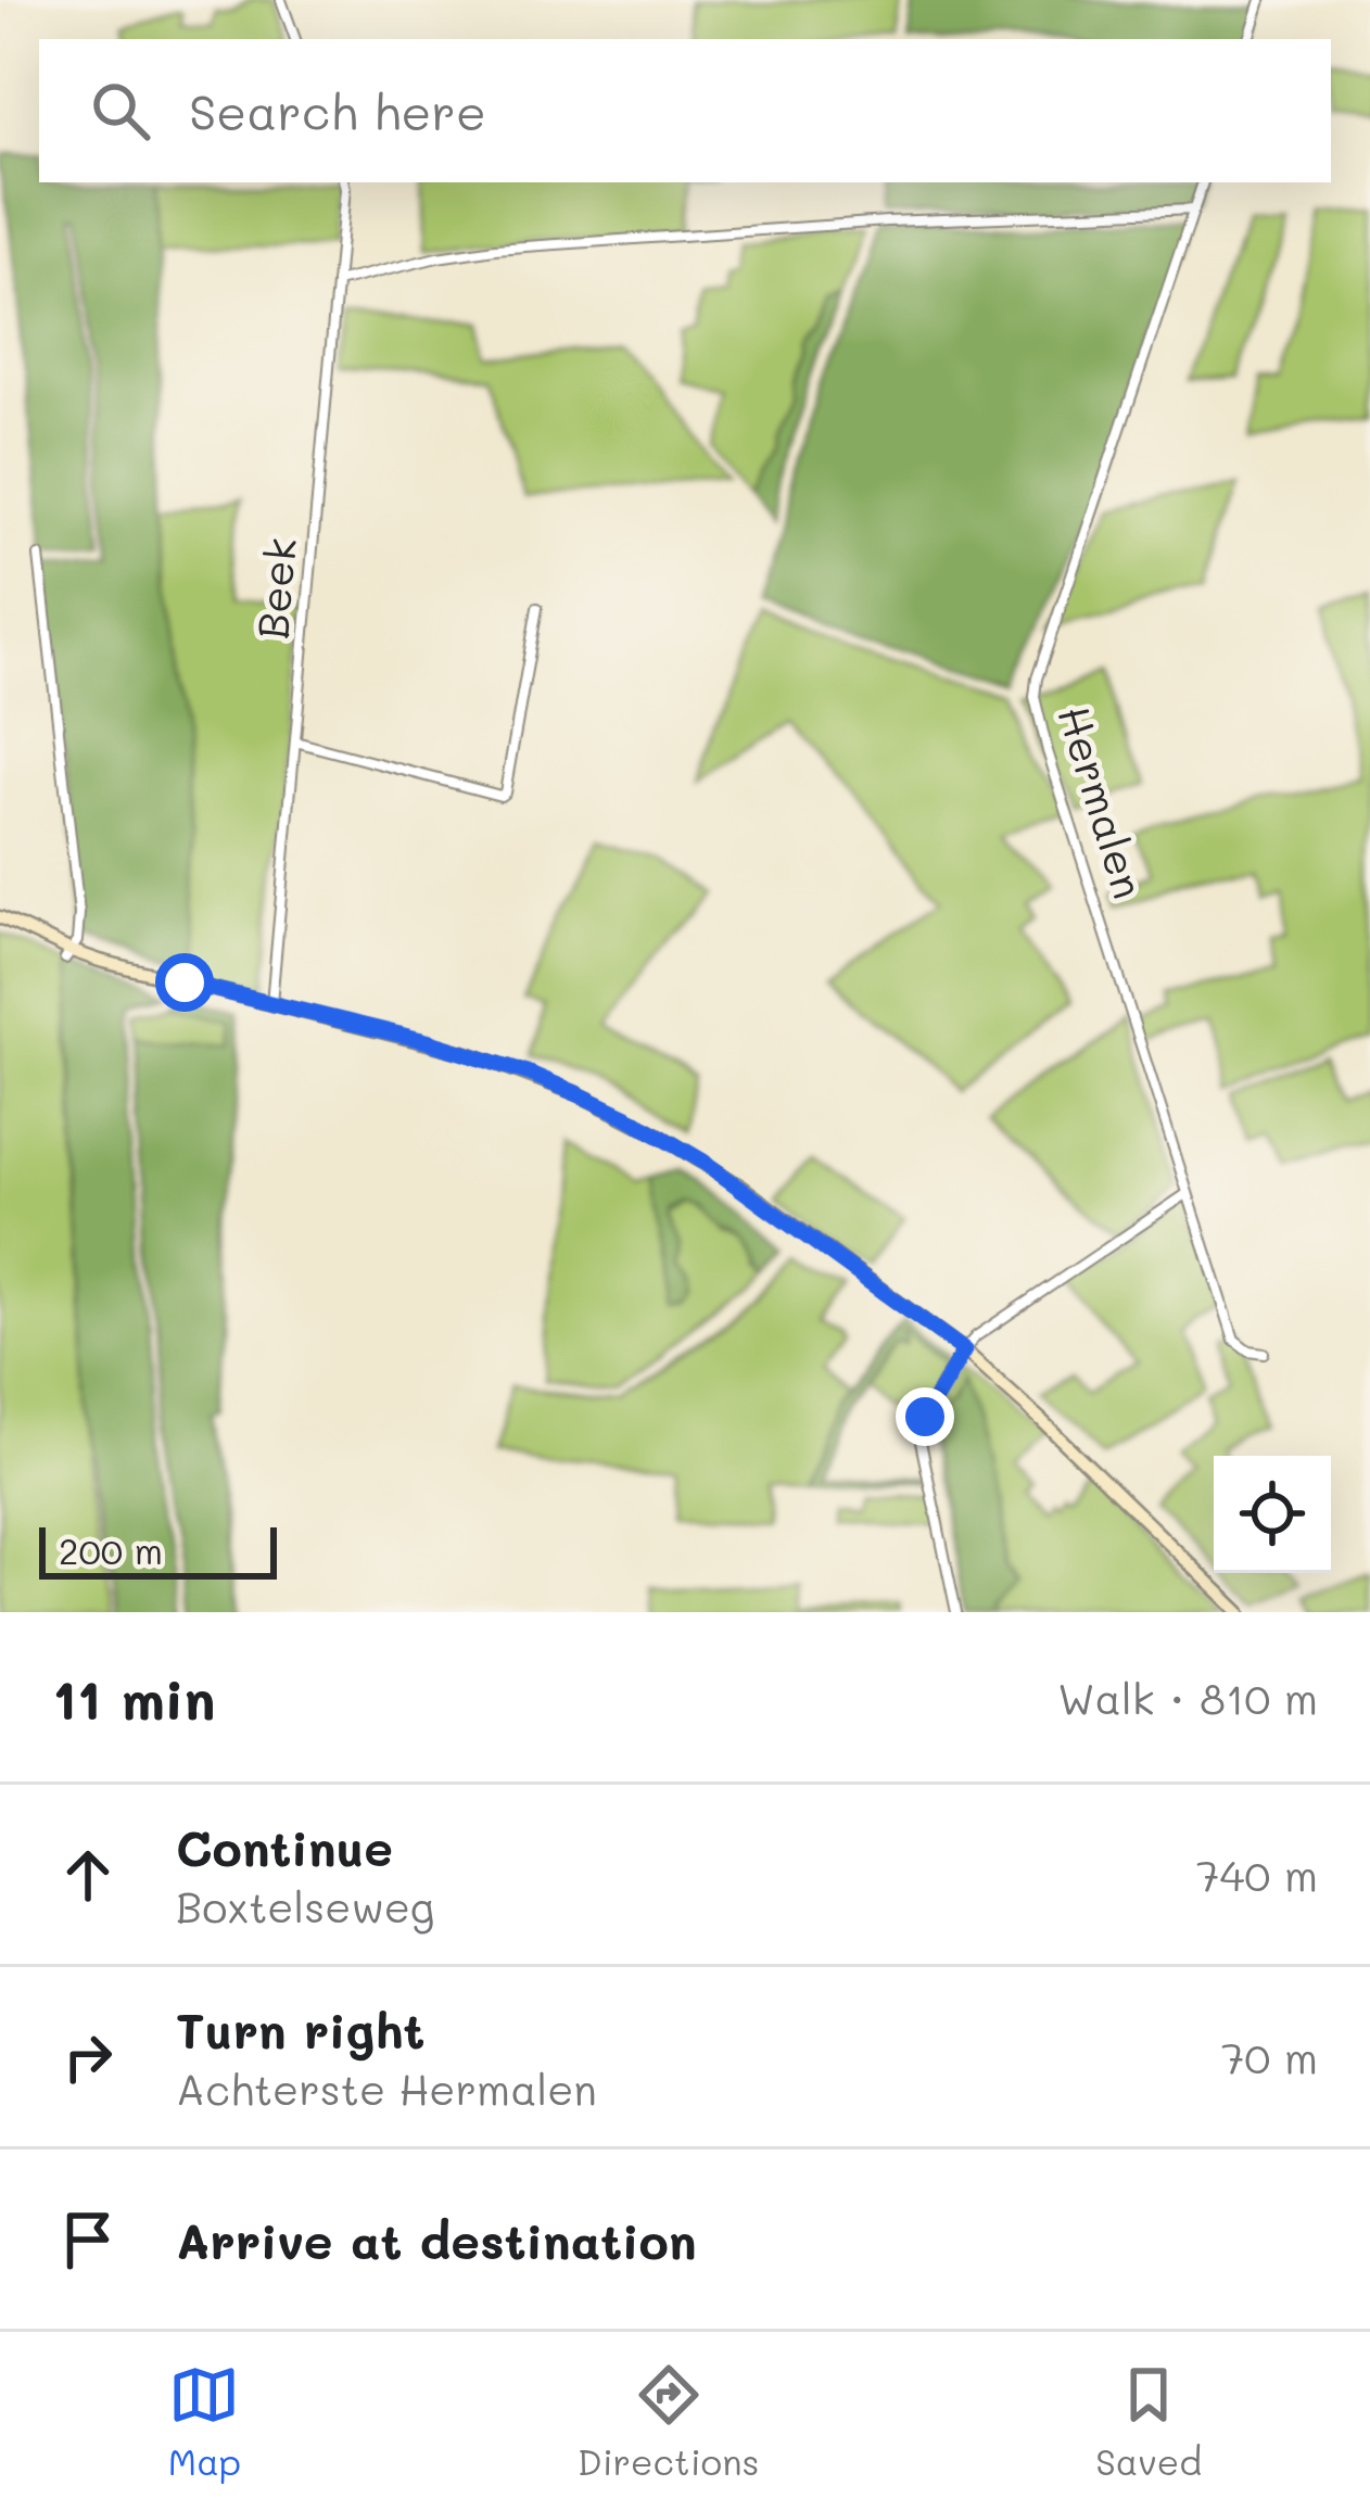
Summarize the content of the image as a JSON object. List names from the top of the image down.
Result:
{
  "streets": {
    "street": ["Beek", "Hermalen"]
  },
  "scale_bar": "200 m",
  "page": {
    "search": "Search here",
    "scale": "200 m",
    "heading": ["11 min", "Walk · 810 m"],
    "list": [
      ["Continue", "Boxtelseweg", "740 m"],
      ["Turn right", "Achterste Hermalen", "70 m"],
      "Arrive at destination"
    ],
    "nav": ["Map", "Directions", "Saved"]
  }
}
